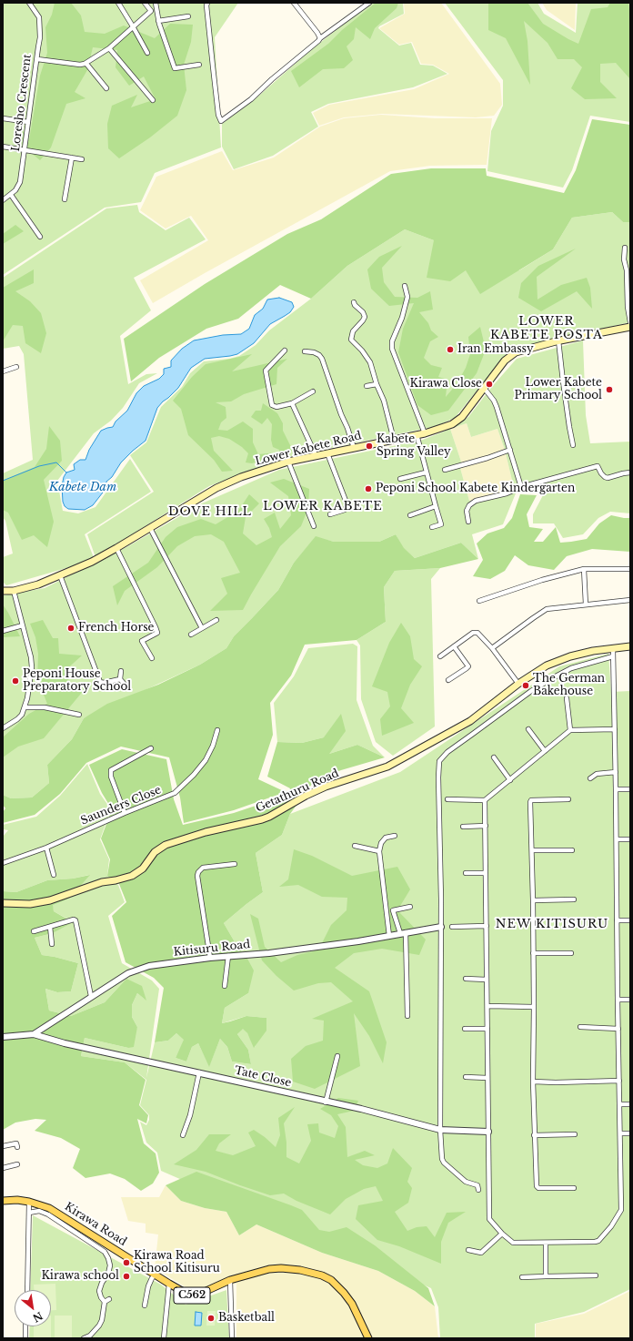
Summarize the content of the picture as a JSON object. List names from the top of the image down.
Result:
{
  "streets": {
    "main road": [
      "Lower Kabete Road",
      "Getathuru Road",
      "Kirawa Road",
      "C562"
    ],
    "street": [
      "Loresho Crescent",
      "Saunders Close",
      "Kitisuru Road",
      "Tate Close"
    ]
  },
  "crossings": [
    ["Kitisuru Road", "Tate Close"]
  ],
  "districts": [
    "LOWER KABETE POSTA",
    "LOWER KABETE",
    "DOVE HILL",
    "NEW KITISURU"
  ],
  "water": ["Kabete Dam"],
  "places": [
    "Iran Embassy",
    "Kirawa Close",
    "Lower Kabete Primary School",
    "Kabete Spring Valley",
    "Peponi School Kabete Kindergarten",
    "French Horse",
    "Peponi House Preparatory School",
    "The German Bakehouse",
    "Kirawa Road School Kitisuru",
    "Kirawa school",
    "Basketball"
  ],
  "north": "bottom right"
}
